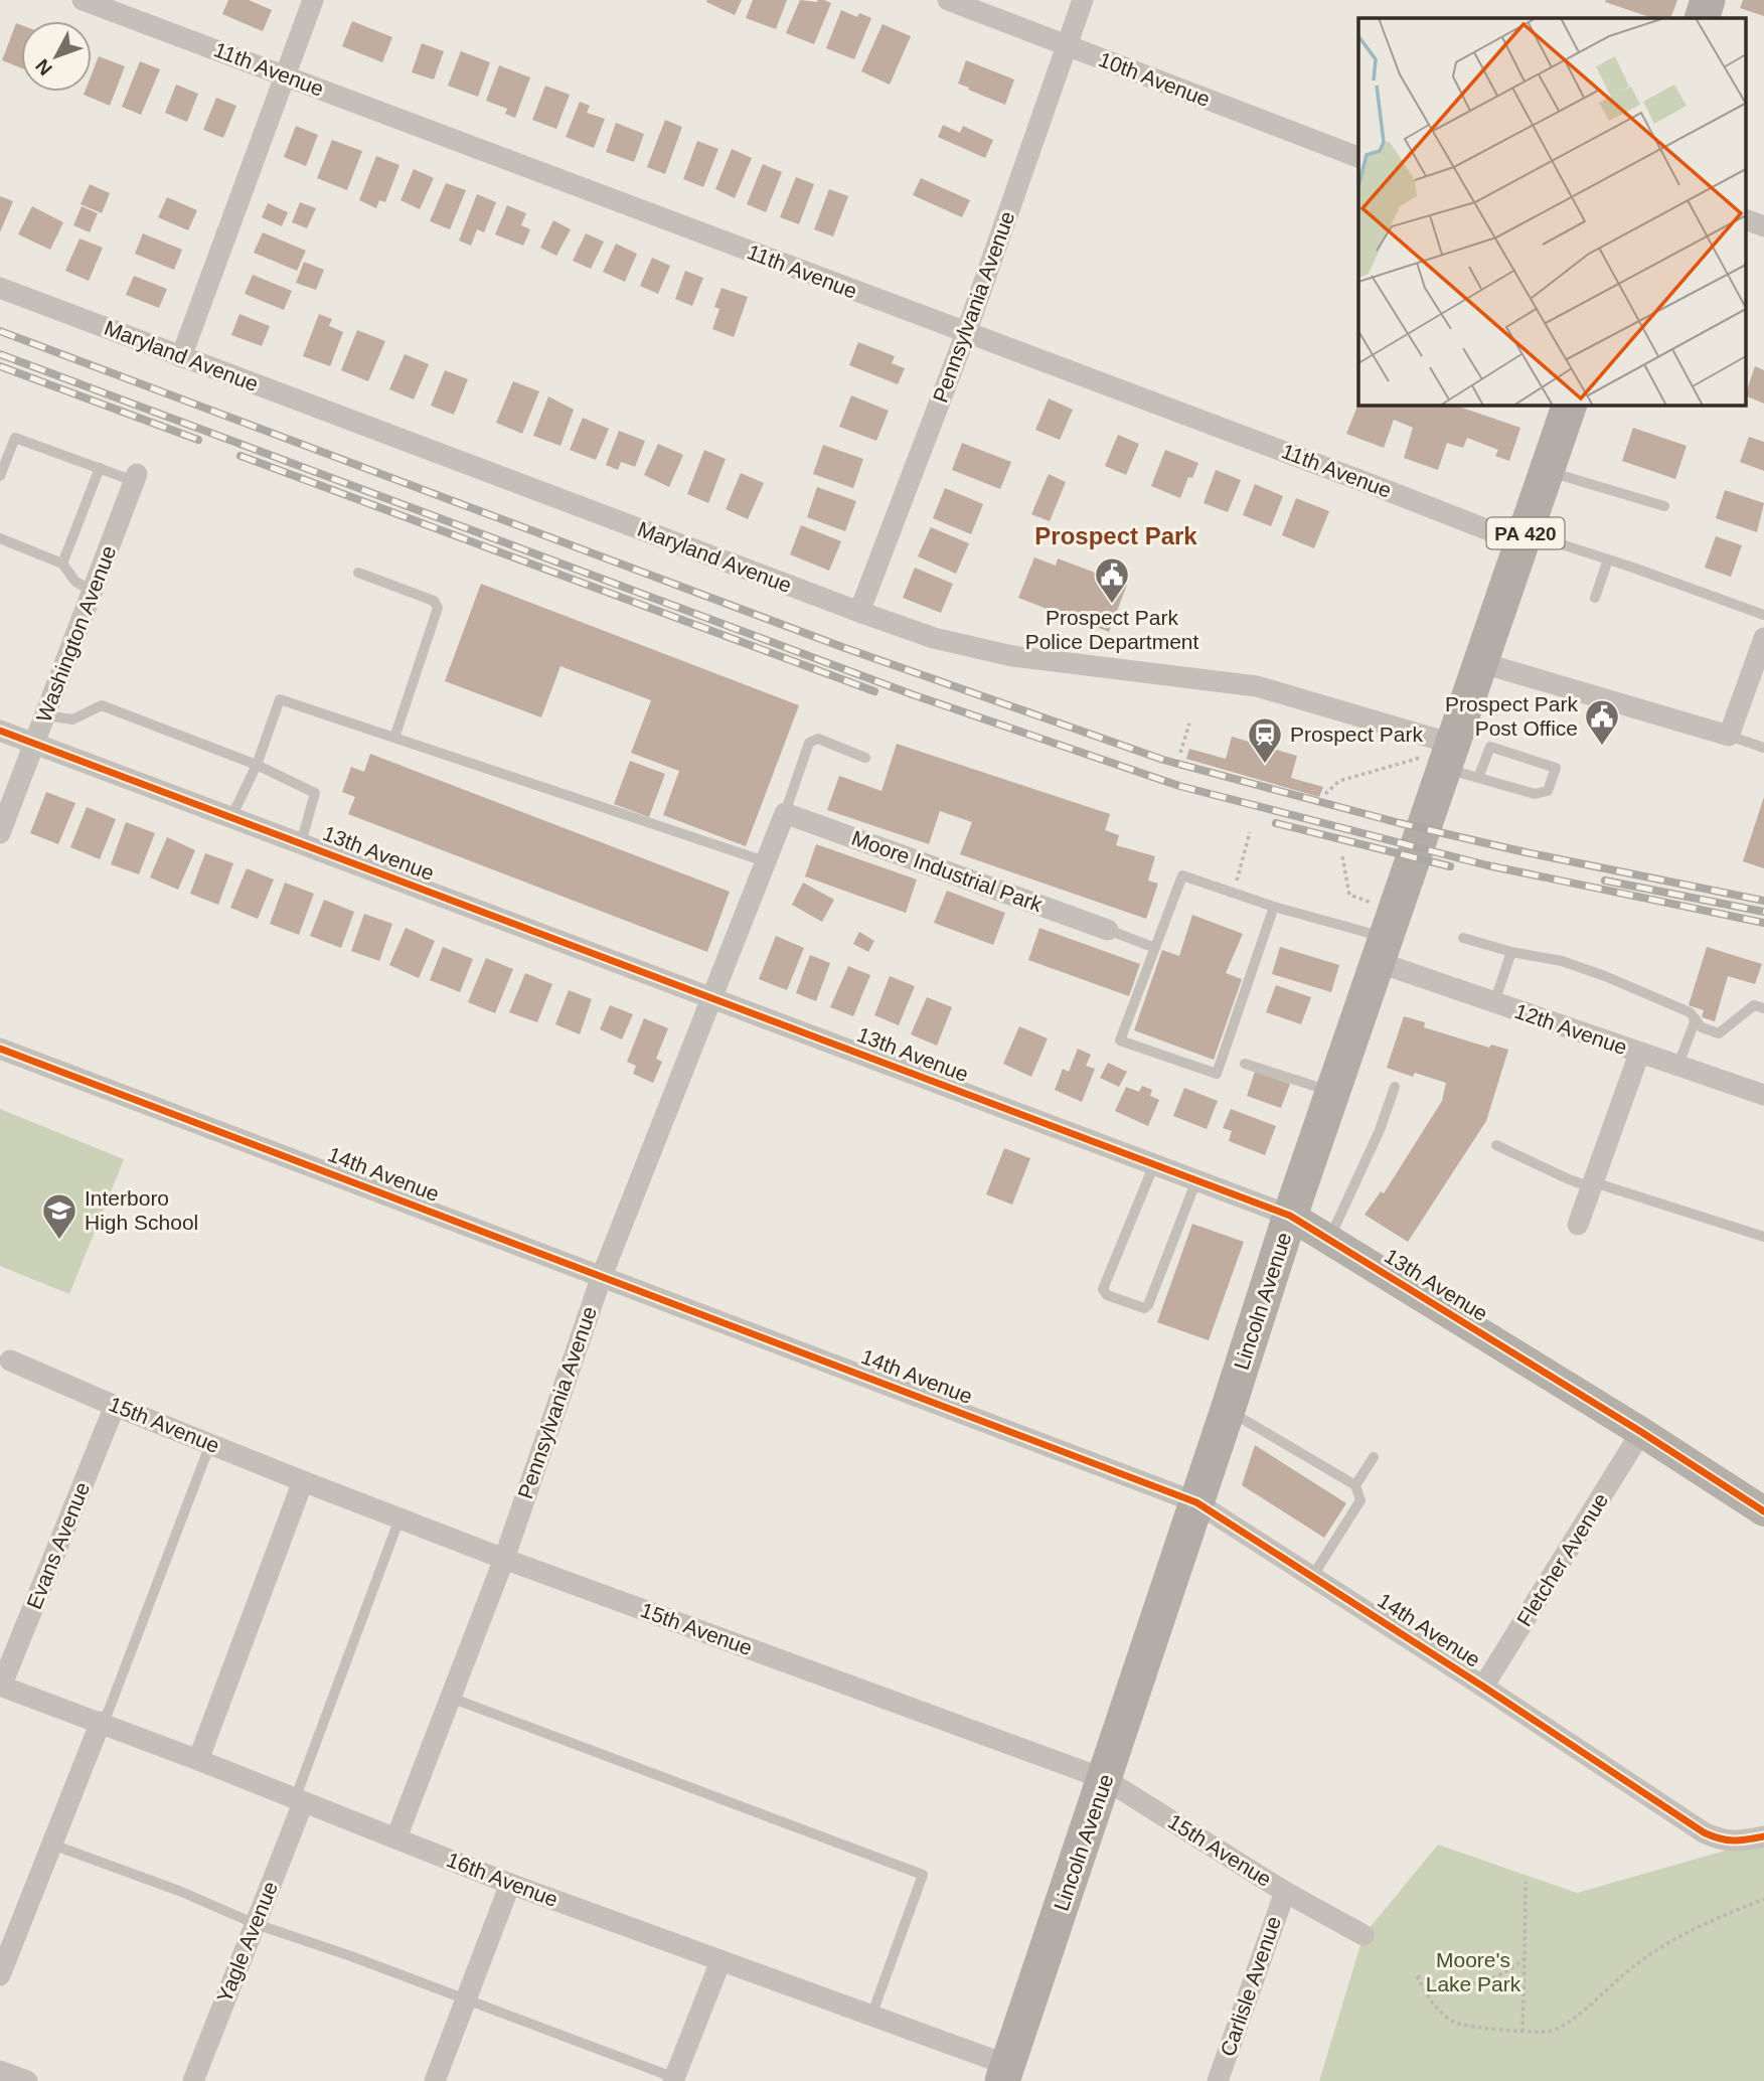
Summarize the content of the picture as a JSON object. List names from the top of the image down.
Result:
{
  "streets": {
    "main road": ["PA 420", "Lincoln Avenue"],
    "street": [
      "11th Avenue",
      "10th Avenue",
      "Pennsylvania Avenue",
      "Maryland Avenue",
      "Washington Avenue",
      "13th Avenue",
      "Moore Industrial Park",
      "12th Avenue",
      "14th Avenue",
      "15th Avenue",
      "Evans Avenue",
      "Fletcher Avenue",
      "16th Avenue",
      "Yagle Avenue",
      "Carlisle Avenue"
    ]
  },
  "crossings": [
    ["11th Avenue", "Pennsylvania Avenue"],
    ["11th Avenue", "Lincoln Avenue"],
    ["10th Avenue", "Pennsylvania Avenue"],
    ["Pennsylvania Avenue", "Maryland Avenue"],
    ["Pennsylvania Avenue", "13th Avenue"],
    ["Pennsylvania Avenue", "Moore Industrial Park"],
    ["Pennsylvania Avenue", "14th Avenue"],
    ["Pennsylvania Avenue", "15th Avenue"],
    ["Pennsylvania Avenue", "16th Avenue"],
    ["Maryland Avenue", "Lincoln Avenue"],
    ["Washington Avenue", "13th Avenue"],
    ["13th Avenue", "Lincoln Avenue"],
    ["13th Avenue", "Fletcher Avenue"],
    ["12th Avenue", "Lincoln Avenue"],
    ["14th Avenue", "Lincoln Avenue"],
    ["14th Avenue", "Fletcher Avenue"],
    ["Lincoln Avenue", "15th Avenue"],
    ["Lincoln Avenue", "16th Avenue"],
    ["15th Avenue", "Evans Avenue"],
    ["15th Avenue", "Carlisle Avenue"],
    ["Evans Avenue", "16th Avenue"],
    ["16th Avenue", "Yagle Avenue"]
  ],
  "districts": ["Prospect Park"],
  "parks": ["Moore's Lake Park"],
  "places": {
    "public building": ["Prospect Park Police Department", "Prospect Park Post Office"],
    "station": ["Prospect Park"],
    "school or university": ["Interboro High School"]
  },
  "north": "bottom left"
}
